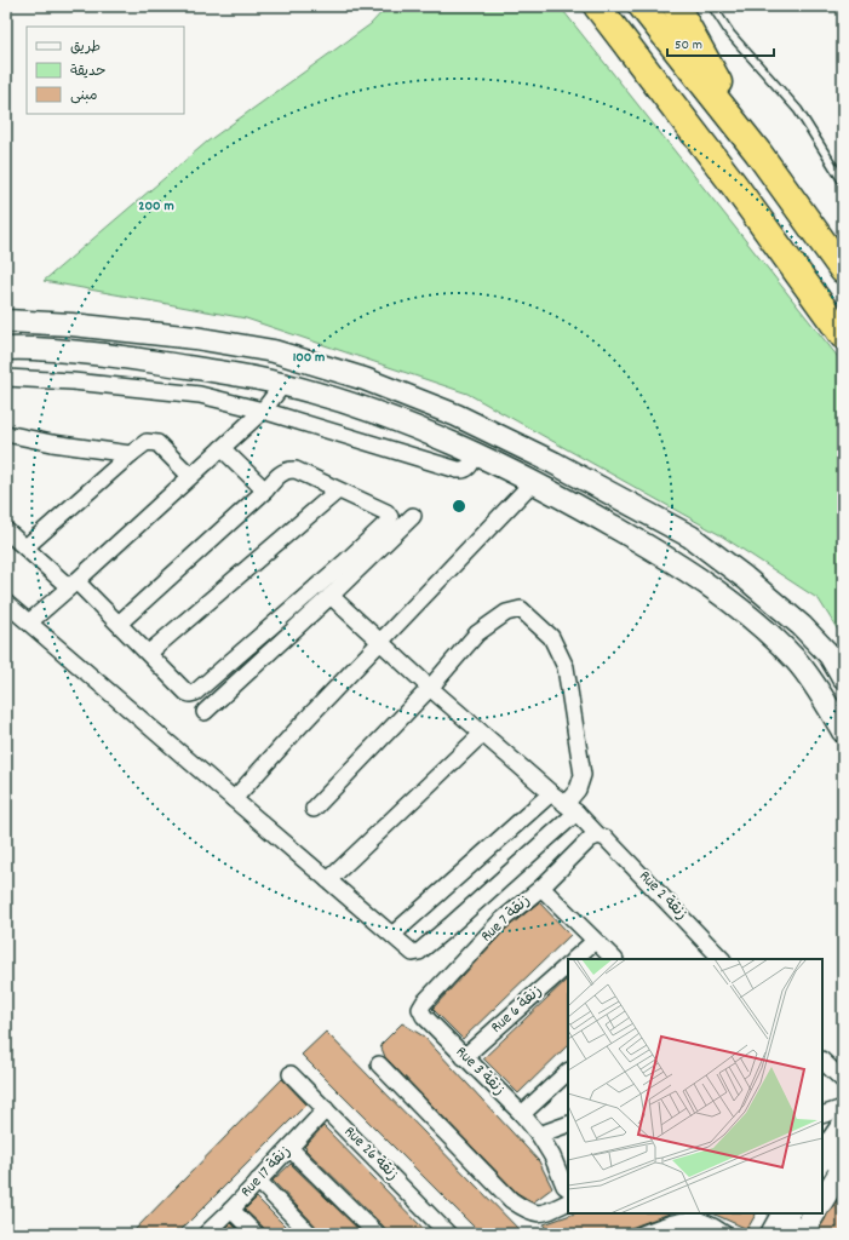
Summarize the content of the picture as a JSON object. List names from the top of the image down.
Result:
{
  "streets": {
    "street": [
      "Rue 2 زنقة",
      "Rue 7 زنقة",
      "Rue 6 زنقة",
      "Rue 3 زنقة",
      "Rue 26 زنقة",
      "Rue 17 زنقة"
    ]
  },
  "crossings": [
    ["Rue 2 زنقة", "Rue 7 زنقة"],
    ["Rue 7 زنقة", "Rue 3 زنقة"],
    ["Rue 6 زنقة", "Rue 3 زنقة"],
    ["Rue 26 زنقة", "Rue 17 زنقة"]
  ],
  "legend": ["طريق", "حديقة", "مبنى"],
  "scale_bar": "50 m",
  "rings": ["200 m", "100 m"]
}
